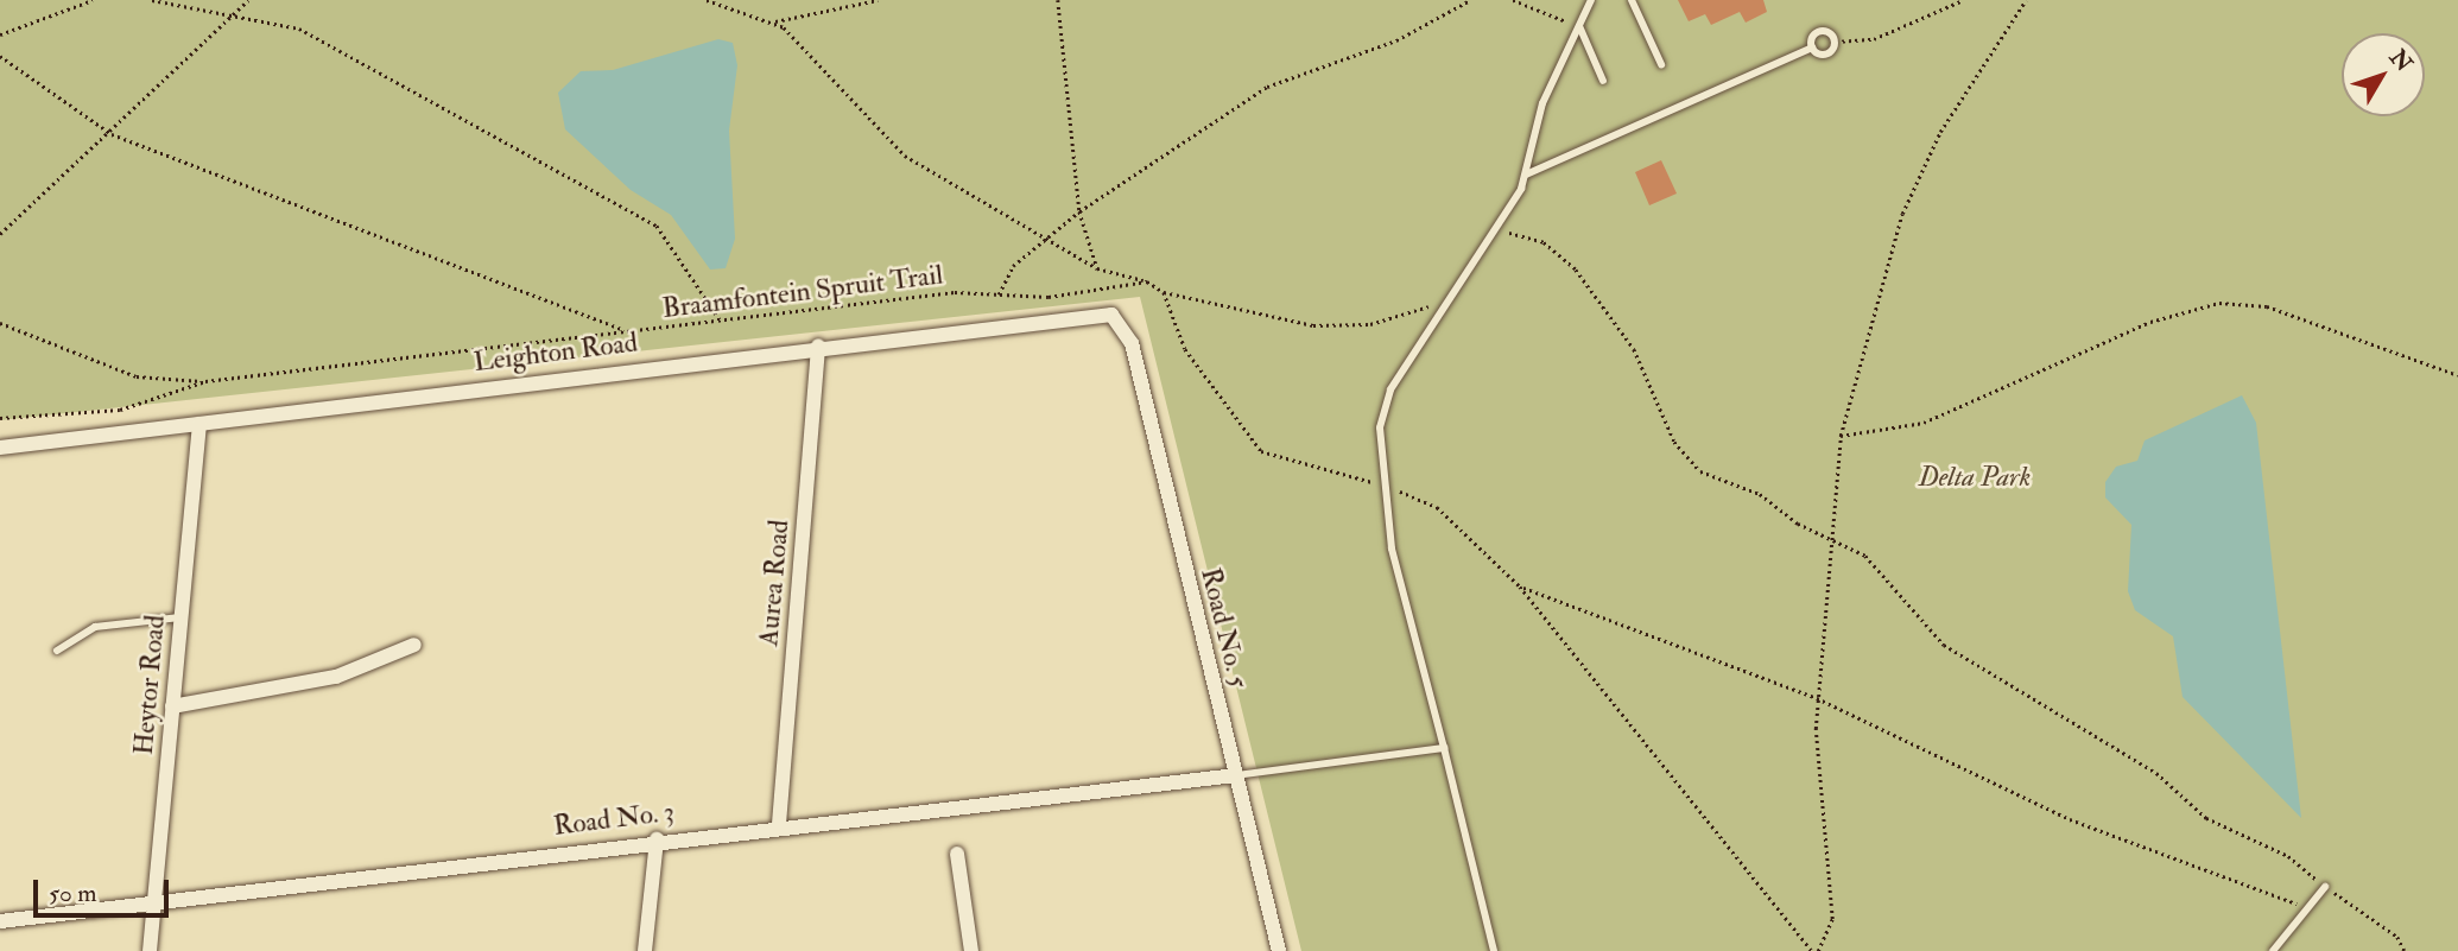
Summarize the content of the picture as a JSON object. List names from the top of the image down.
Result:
{
  "streets": {
    "street": [
      "Leighton Road",
      "Aurea Road",
      "Road No. 5",
      "Heytor Road",
      "Road No. 3"
    ],
    "path": ["Braamfontein Spruit Trail"]
  },
  "crossings": [
    ["Leighton Road", "Aurea Road"],
    ["Leighton Road", "Road No. 5"],
    ["Leighton Road", "Heytor Road"],
    ["Aurea Road", "Road No. 3"],
    ["Road No. 5", "Road No. 3"],
    ["Heytor Road", "Road No. 3"]
  ],
  "parks": ["Delta Park"],
  "scale_bar": "50 m",
  "north": "top right"
}
